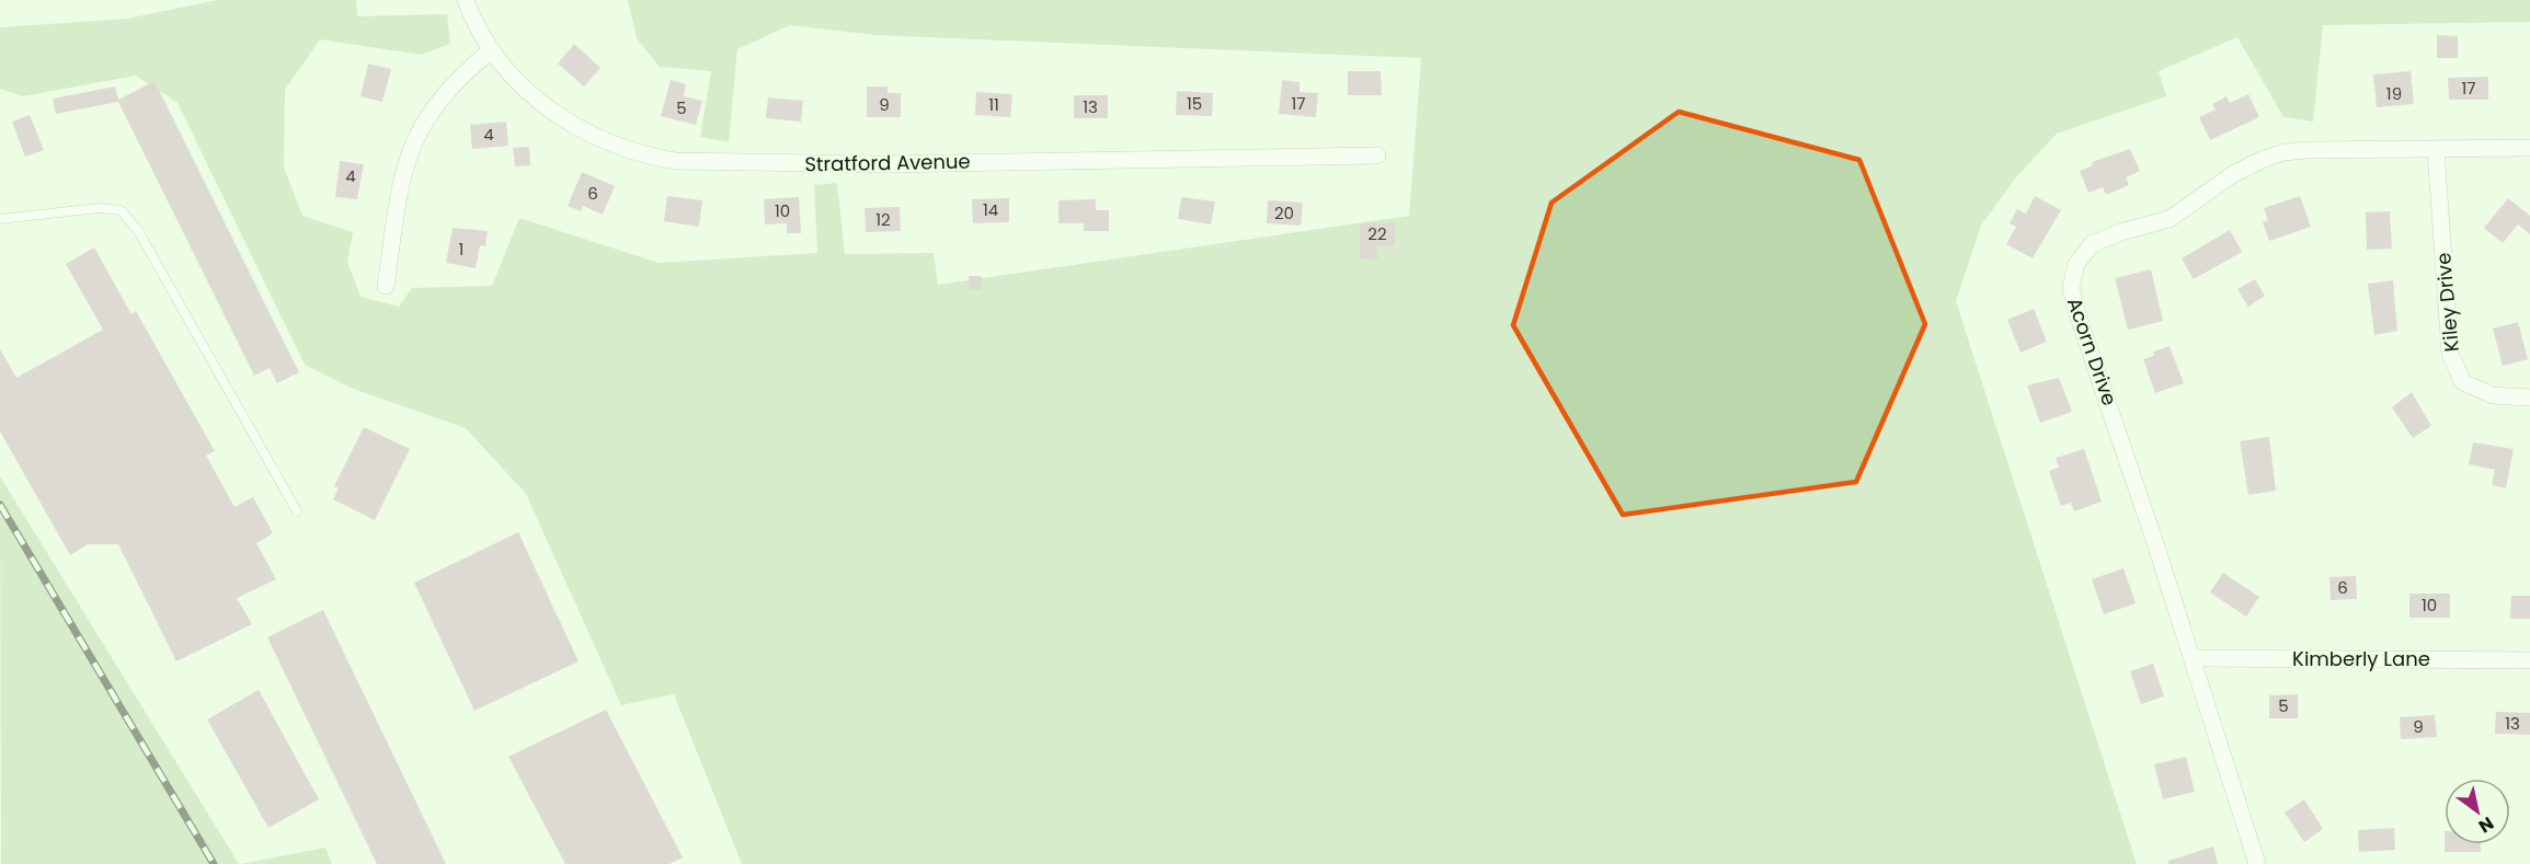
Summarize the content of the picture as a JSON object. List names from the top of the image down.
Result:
{
  "streets": {
    "street": [
      "Stratford Avenue",
      "Kiley Drive",
      "Acorn Drive",
      "Kimberly Lane"
    ]
  },
  "crossings": [
    ["Kiley Drive", "Acorn Drive"],
    ["Acorn Drive", "Kimberly Lane"]
  ],
  "house_numbers": [
    "17",
    "19",
    "15",
    "17",
    "9",
    "11",
    "13",
    "5",
    "4",
    "4",
    "6",
    "14",
    "10",
    "20",
    "12",
    "22",
    "1",
    "6",
    "10",
    "5",
    "13",
    "9"
  ],
  "north": "bottom right"
}
